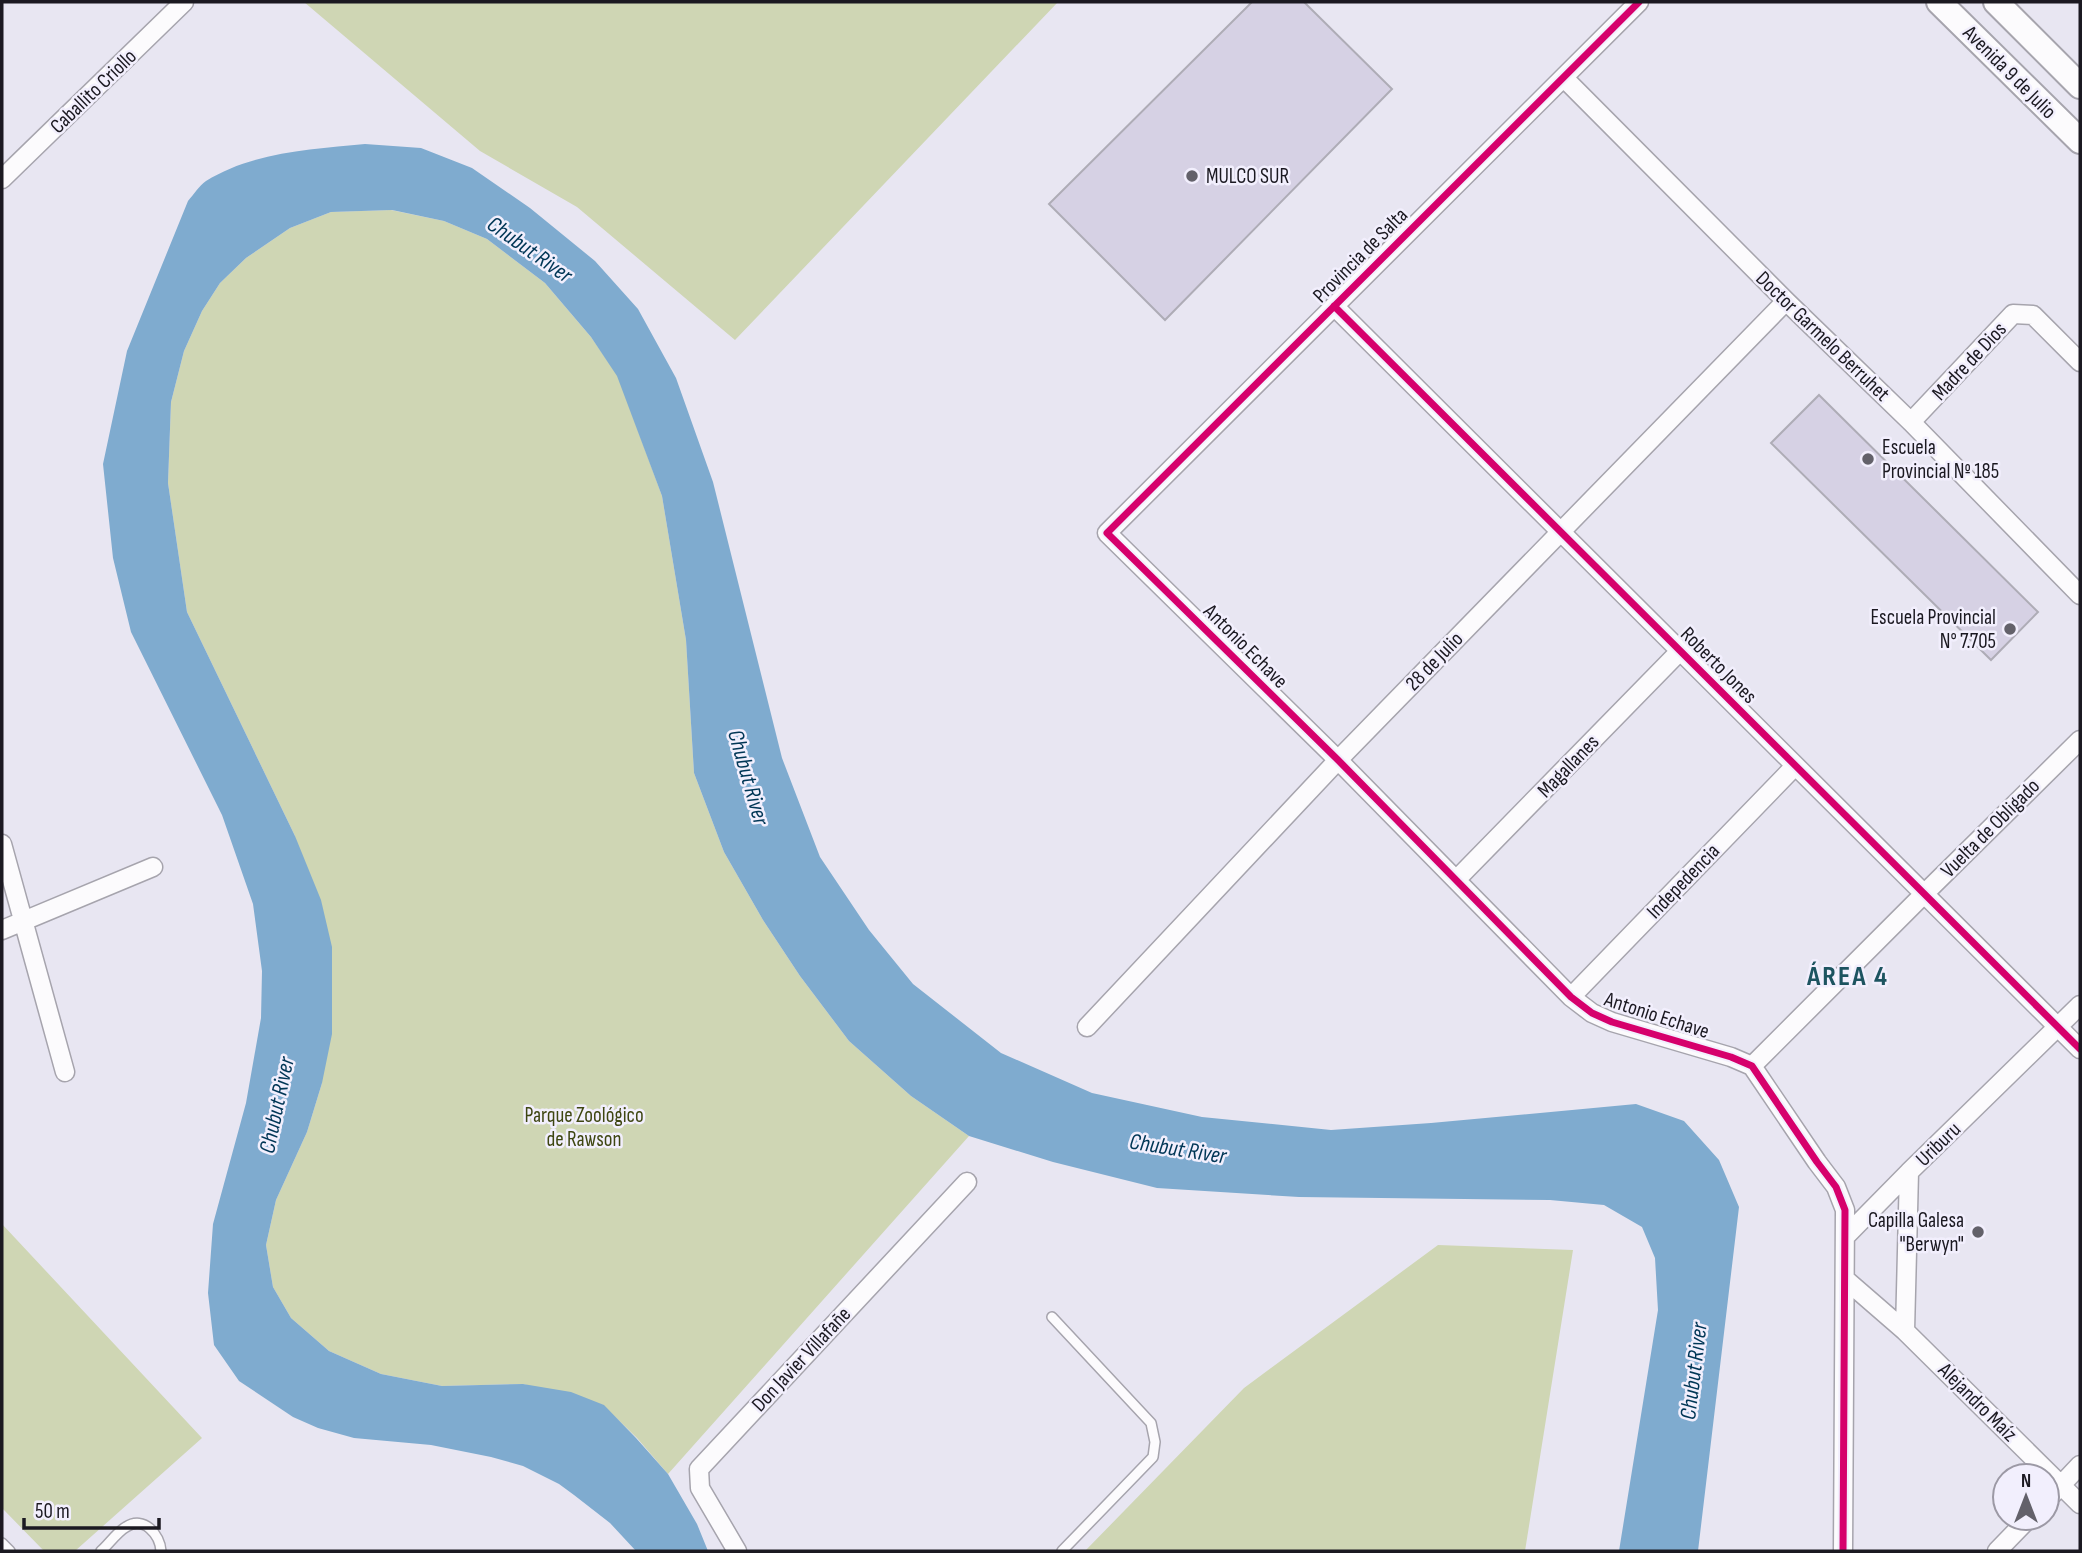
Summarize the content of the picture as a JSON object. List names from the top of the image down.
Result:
{
  "streets": {
    "main road": ["Avenida 9 de Julio"],
    "street": [
      "Caballito Criollo",
      "Provincia de Salta",
      "Doctor Garmelo Berruhet",
      "Madre de Dios",
      "Antonio Echave",
      "28 de Julio",
      "Roberto Jones",
      "Magallanes",
      "Vuelta de Obligado",
      "Indepedencia",
      "Uriburu",
      "Don Javier Villafañe",
      "Alejandro Maíz"
    ]
  },
  "crossings": [
    ["Provincia de Salta", "Doctor Garmelo Berruhet"],
    ["Provincia de Salta", "Antonio Echave"],
    ["Provincia de Salta", "Roberto Jones"],
    ["Doctor Garmelo Berruhet", "Madre de Dios"],
    ["Doctor Garmelo Berruhet", "28 de Julio"],
    ["Antonio Echave", "28 de Julio"],
    ["Antonio Echave", "Magallanes"],
    ["Antonio Echave", "Vuelta de Obligado"],
    ["Antonio Echave", "Indepedencia"],
    ["28 de Julio", "Roberto Jones"],
    ["Roberto Jones", "Magallanes"],
    ["Roberto Jones", "Vuelta de Obligado"],
    ["Roberto Jones", "Indepedencia"],
    ["Roberto Jones", "Uriburu"],
    ["Uriburu", "Alejandro Maíz"]
  ],
  "districts": ["ÁREA 4"],
  "water": ["Chubut River"],
  "parks": ["Parque Zoológico de Rawson"],
  "places": [
    "MULCO SUR",
    "Escuela Provincial Nº 185",
    "Escuela Provincial N° 7.705",
    "Capilla Galesa \"Berwyn\""
  ],
  "scale_bar": "50 m",
  "north": "top"
}
